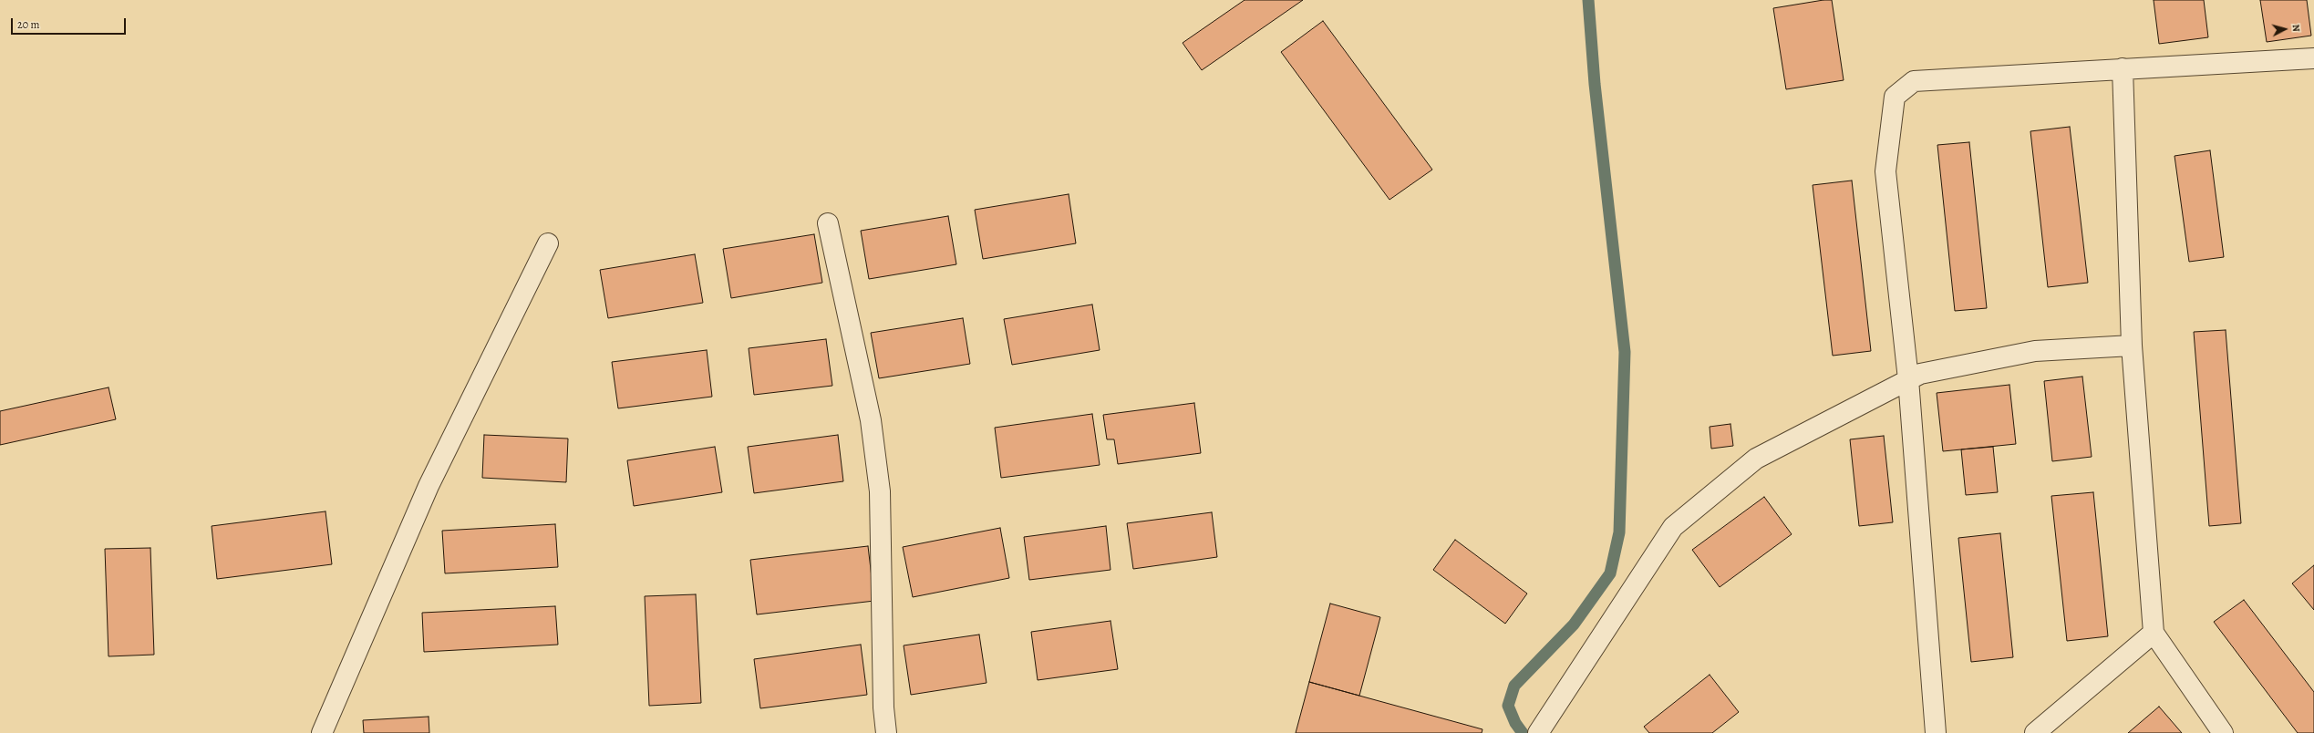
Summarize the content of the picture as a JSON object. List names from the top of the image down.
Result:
{
  "scale_bar": "20 m",
  "north": "right"
}
